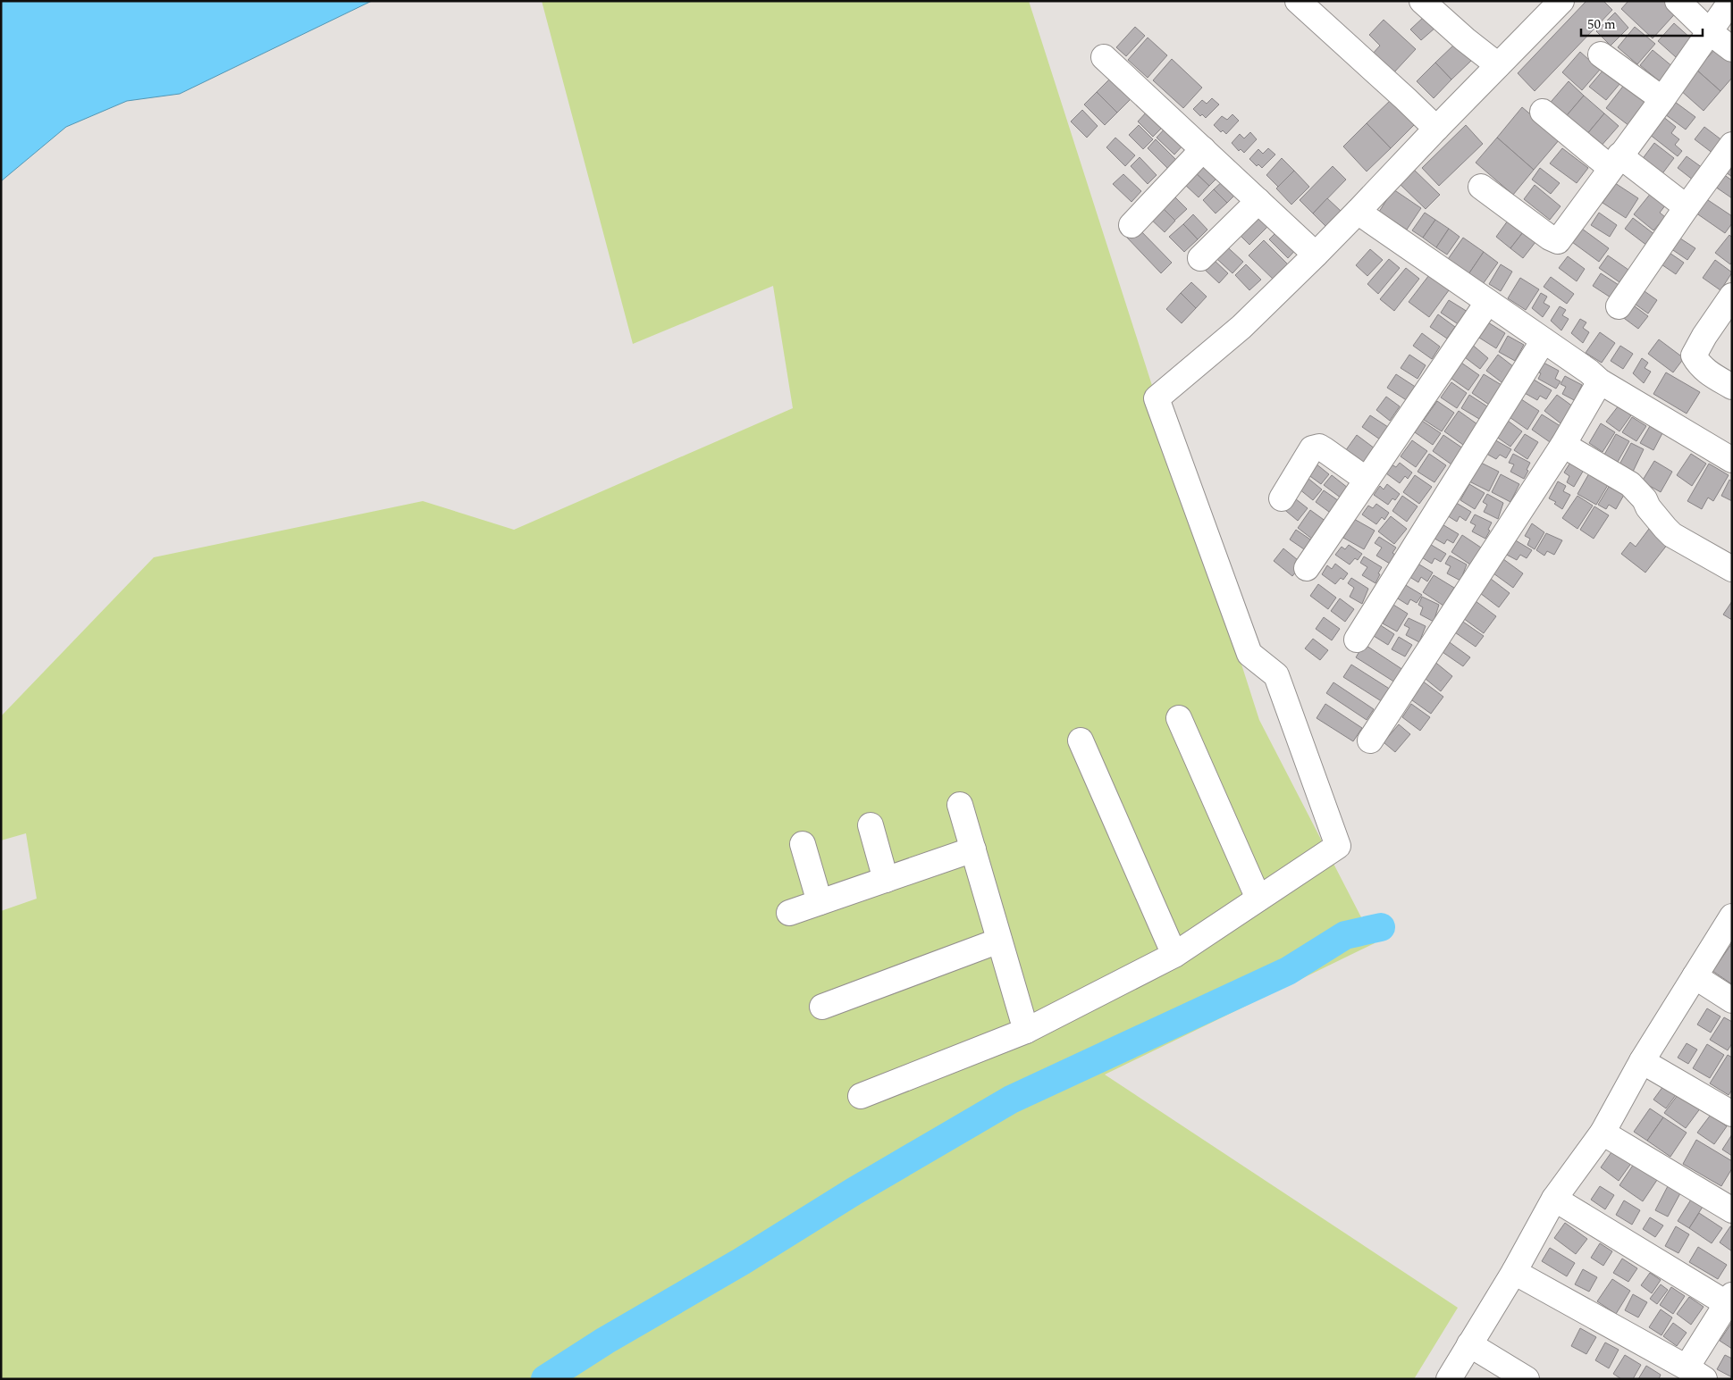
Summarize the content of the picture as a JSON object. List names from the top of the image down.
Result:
{
  "scale_bar": "50 m"
}
